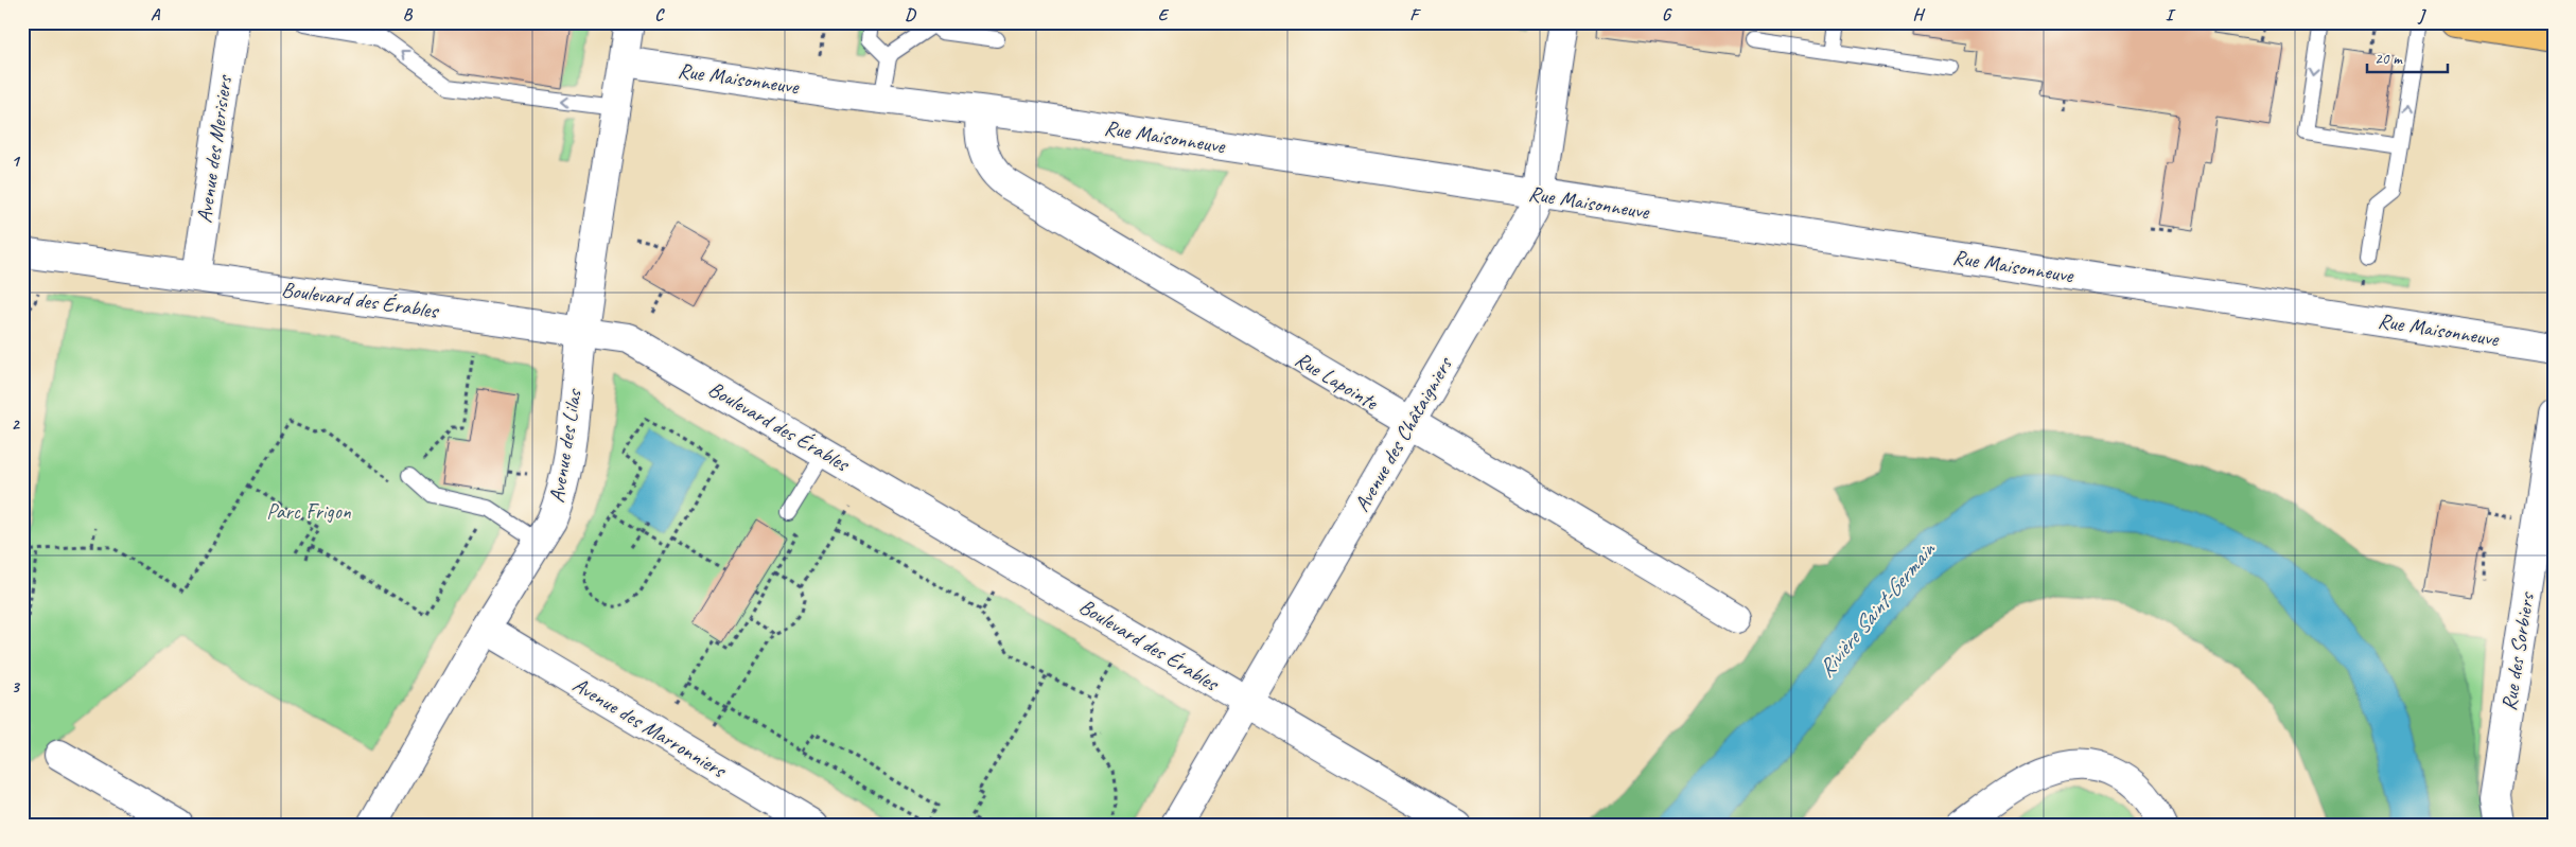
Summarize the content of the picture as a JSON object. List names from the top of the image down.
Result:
{
  "streets": {
    "street": [
      "Rue Maisonneuve",
      "Avenue des Merisiers",
      "Boulevard des Érables",
      "Rue Lapointe",
      "Avenue des Châtaigniers",
      "Avenue des Lilas",
      "Rue des Sorbiers",
      "Avenue des Marronniers"
    ]
  },
  "crossings": [
    ["Rue Maisonneuve", "Rue Lapointe"],
    ["Rue Maisonneuve", "Avenue des Châtaigniers"],
    ["Rue Maisonneuve", "Avenue des Lilas"],
    ["Avenue des Merisiers", "Boulevard des Érables"],
    ["Boulevard des Érables", "Avenue des Châtaigniers"],
    ["Boulevard des Érables", "Avenue des Lilas"],
    ["Rue Lapointe", "Avenue des Châtaigniers"],
    ["Avenue des Lilas", "Avenue des Marronniers"]
  ],
  "water": ["Rivière Saint-Germain"],
  "parks": ["Parc Frigon"],
  "scale_bar": "20 m",
  "grid": {
    "columns": [
      "A",
      "B",
      "C",
      "D",
      "E",
      "F",
      "G",
      "H",
      "I",
      "J"
    ],
    "rows": ["1", "2", "3"]
  }
}
